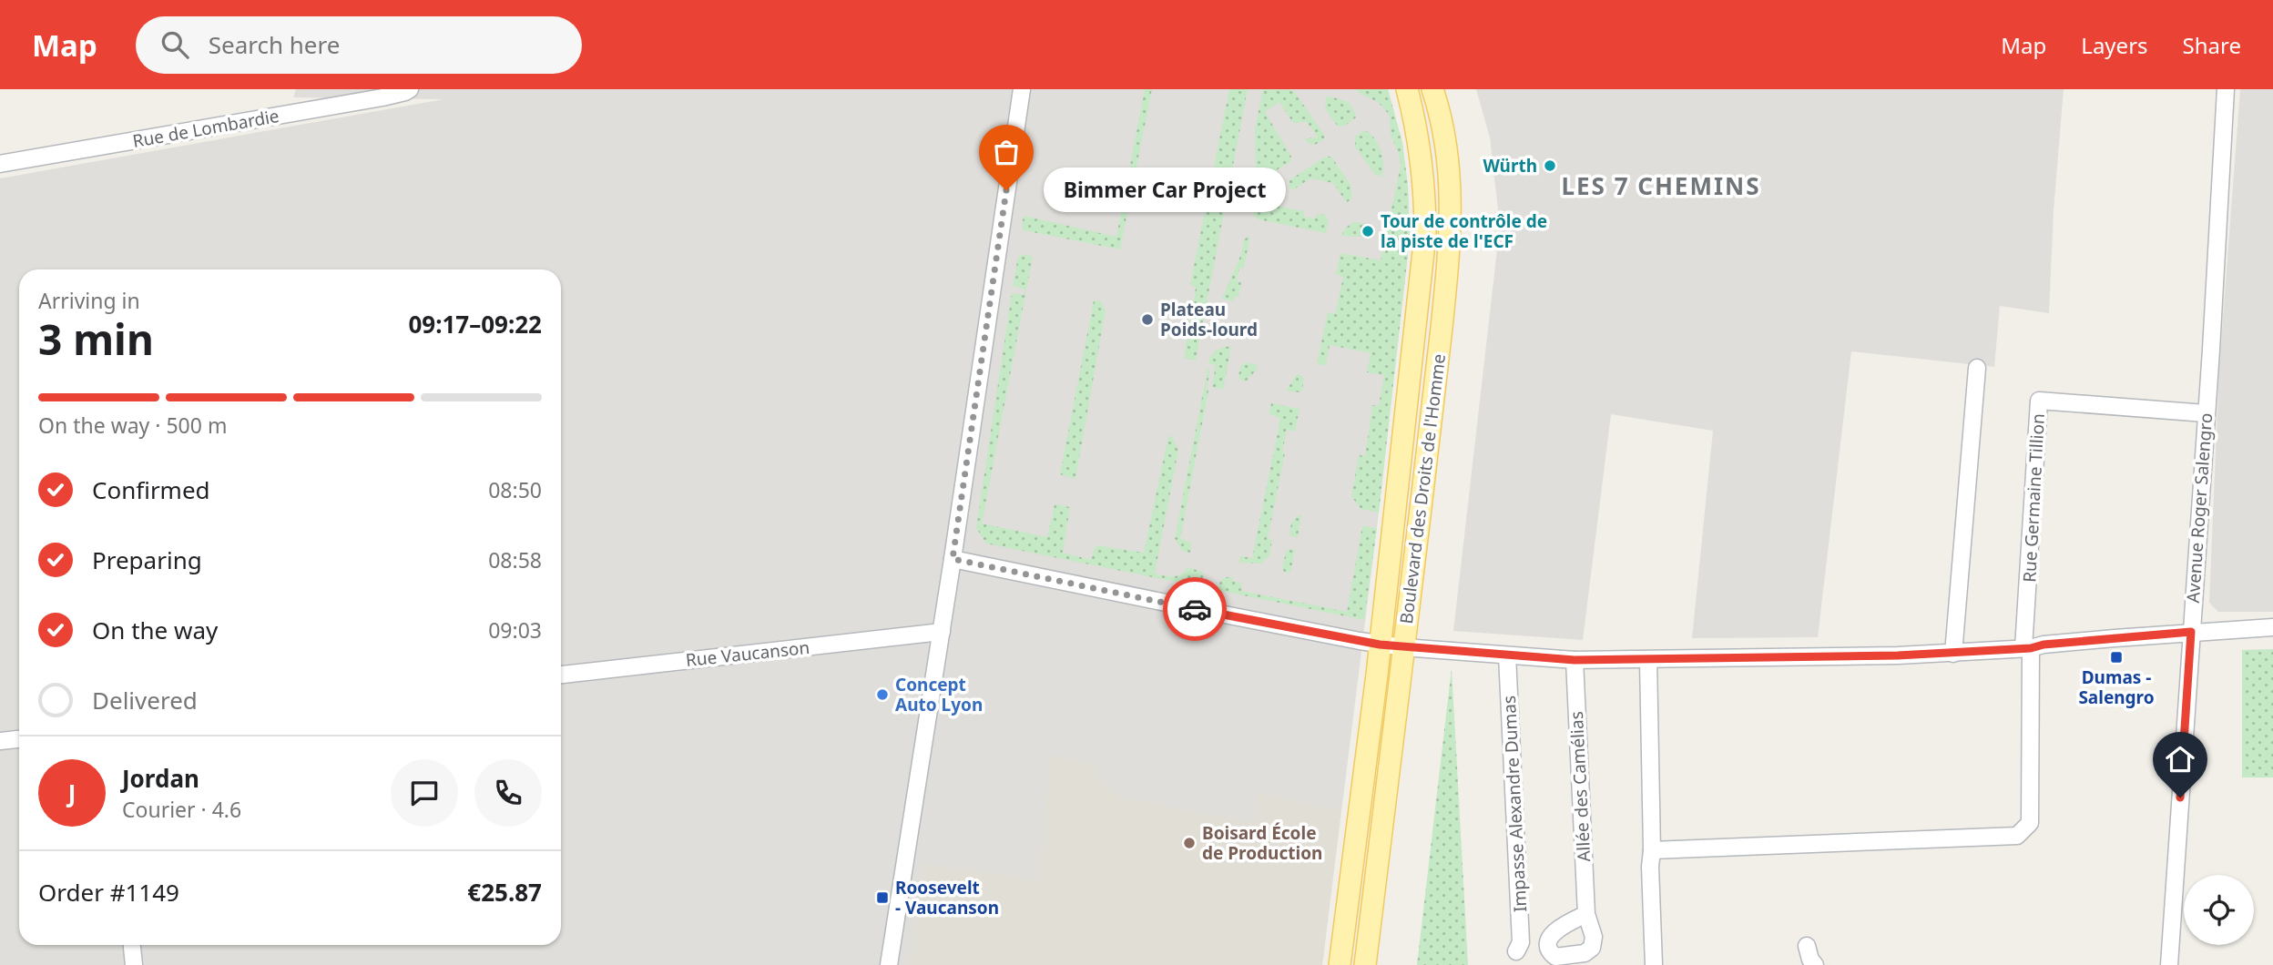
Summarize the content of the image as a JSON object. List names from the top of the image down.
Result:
{
  "streets": {
    "main road": ["Boulevard des Droits de l'Homme"],
    "street": [
      "Rue de Lombardie",
      "Rue Germaine Tillion",
      "Avenue Roger Salengro",
      "Rue Vaucanson",
      "Allée des Camélias",
      "Impasse Alexandre Dumas"
    ]
  },
  "crossings": [
    ["Rue Germaine Tillion", "Avenue Roger Salengro"]
  ],
  "districts": ["LES 7 CHEMINS"],
  "places": {
    "other": [
      "Würth",
      "Bimmer Car Project",
      "Tour de contrôle de la piste de l'ECF",
      "Plateau Poids-lourd",
      "Concept Auto Lyon",
      "Boisard École de Production"
    ],
    "transit": ["Dumas - Salengro", "Roosevelt - Vaucanson"]
  },
  "page": {
    "header": "Map",
    "search": "Search here",
    "nav": ["Map", "Layers", "Share"],
    "bubble": "Bimmer Car Project",
    "heading": ["3 min", "Arriving in", "09:17–09:22"],
    "panel": [
      "Jordan",
      "Courier · 4.6",
      "Order #1149",
      "€25.87"
    ],
    "bar": "On the way · 500 m",
    "list": [
      ["Confirmed", "08:50"],
      ["Preparing", "08:58"],
      ["On the way", "09:03"],
      "Delivered"
    ],
    "round": "J"
  }
}
